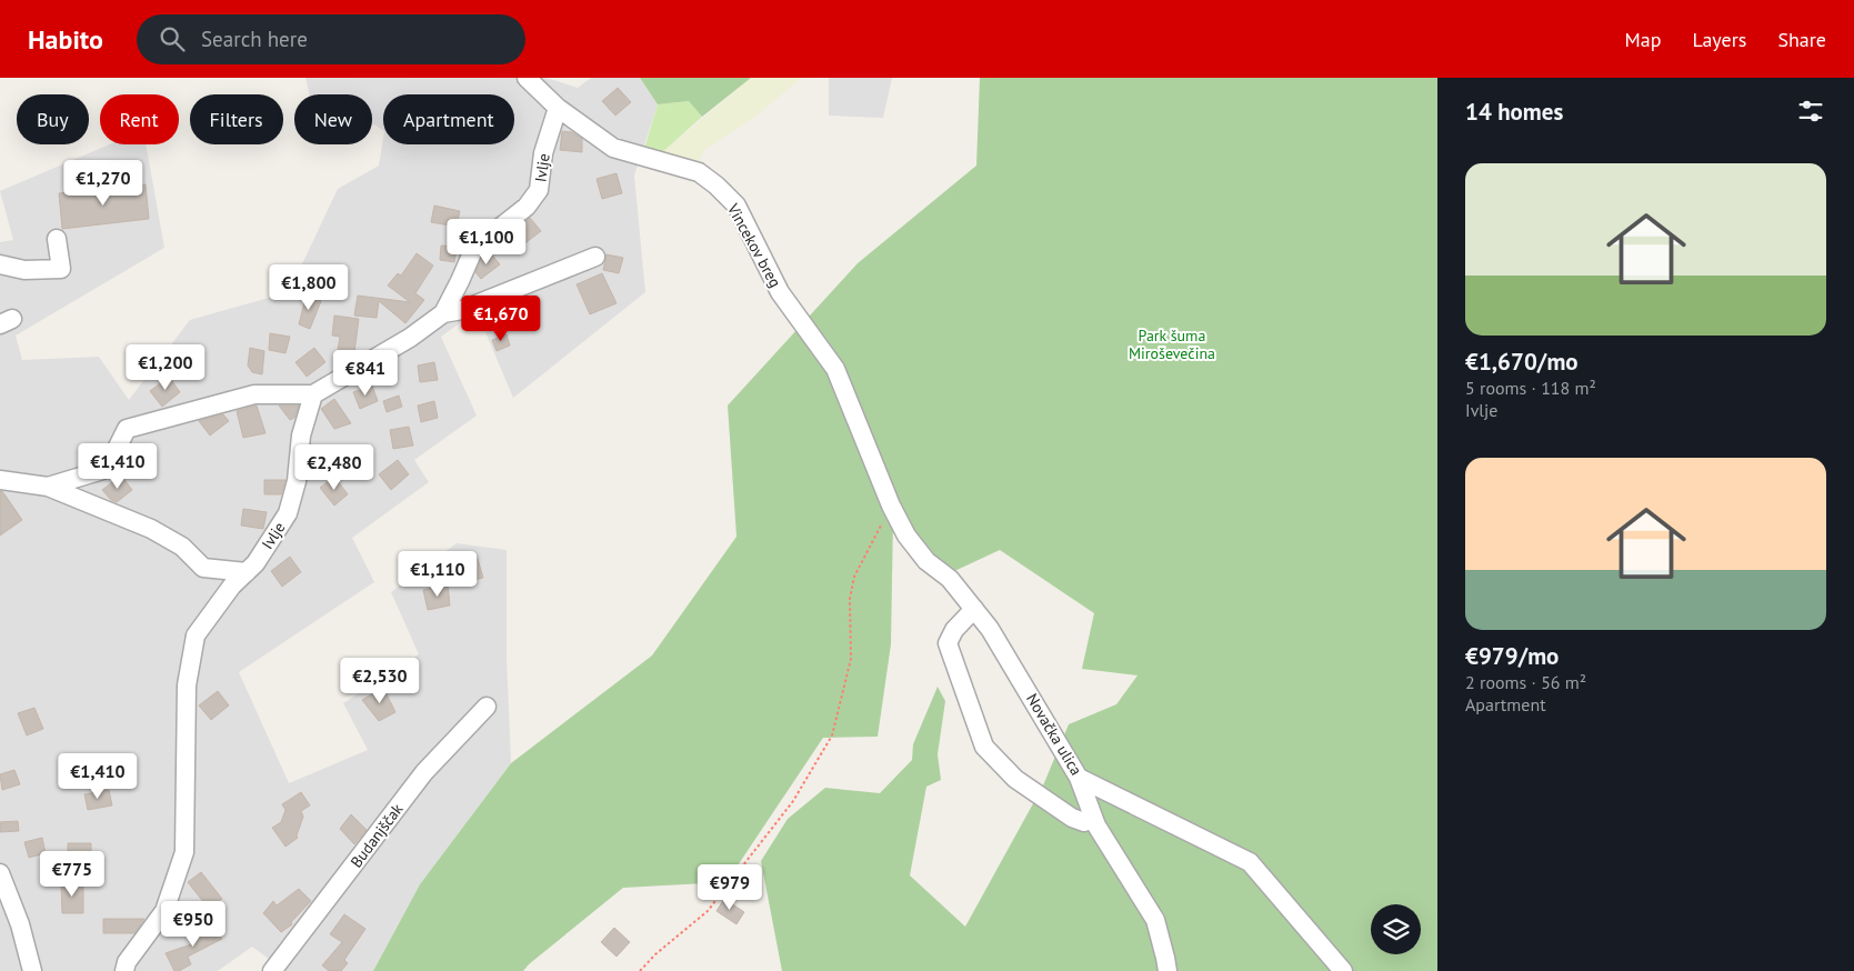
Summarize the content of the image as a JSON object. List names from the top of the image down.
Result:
{
  "streets": {
    "street": [
      "Ivlje",
      "Vincekov breg",
      "Novačka ulica",
      "Budanjščak"
    ]
  },
  "crossings": [
    ["Ivlje", "Vincekov breg"],
    ["Vincekov breg", "Novačka ulica"]
  ],
  "parks": ["Park šuma Miroševečina"],
  "page": {
    "header": "Habito",
    "search": "Search here",
    "nav": ["Map", "Layers", "Share"],
    "heading": "14 homes",
    "chip": [
      "Buy",
      "Rent",
      "Filters",
      "New",
      "Apartment"
    ],
    "list": [
      {
        "name": "€1,670/mo",
        "note": "5 rooms · 118 m² · Ivlje"
      },
      {
        "name": "€979/mo",
        "note": "2 rooms · 56 m² · Apartment"
      }
    ],
    "price": [
      "€1,270",
      "€1,100",
      "€1,800",
      "€1,670",
      "€1,200",
      "€841",
      "€1,410",
      "€2,480",
      "€1,110",
      "€2,530",
      "€1,410",
      "€775",
      "€979",
      "€950"
    ]
  }
}
